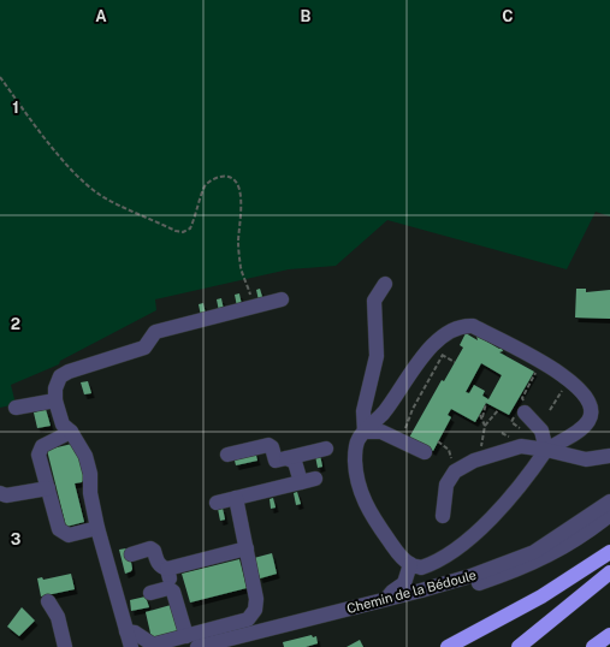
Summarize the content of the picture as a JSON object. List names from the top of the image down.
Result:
{
  "streets": {
    "street": ["Chemin de la Bédoule"]
  },
  "grid": {
    "columns": ["A", "B", "C"],
    "rows": ["1", "2", "3"]
  }
}
